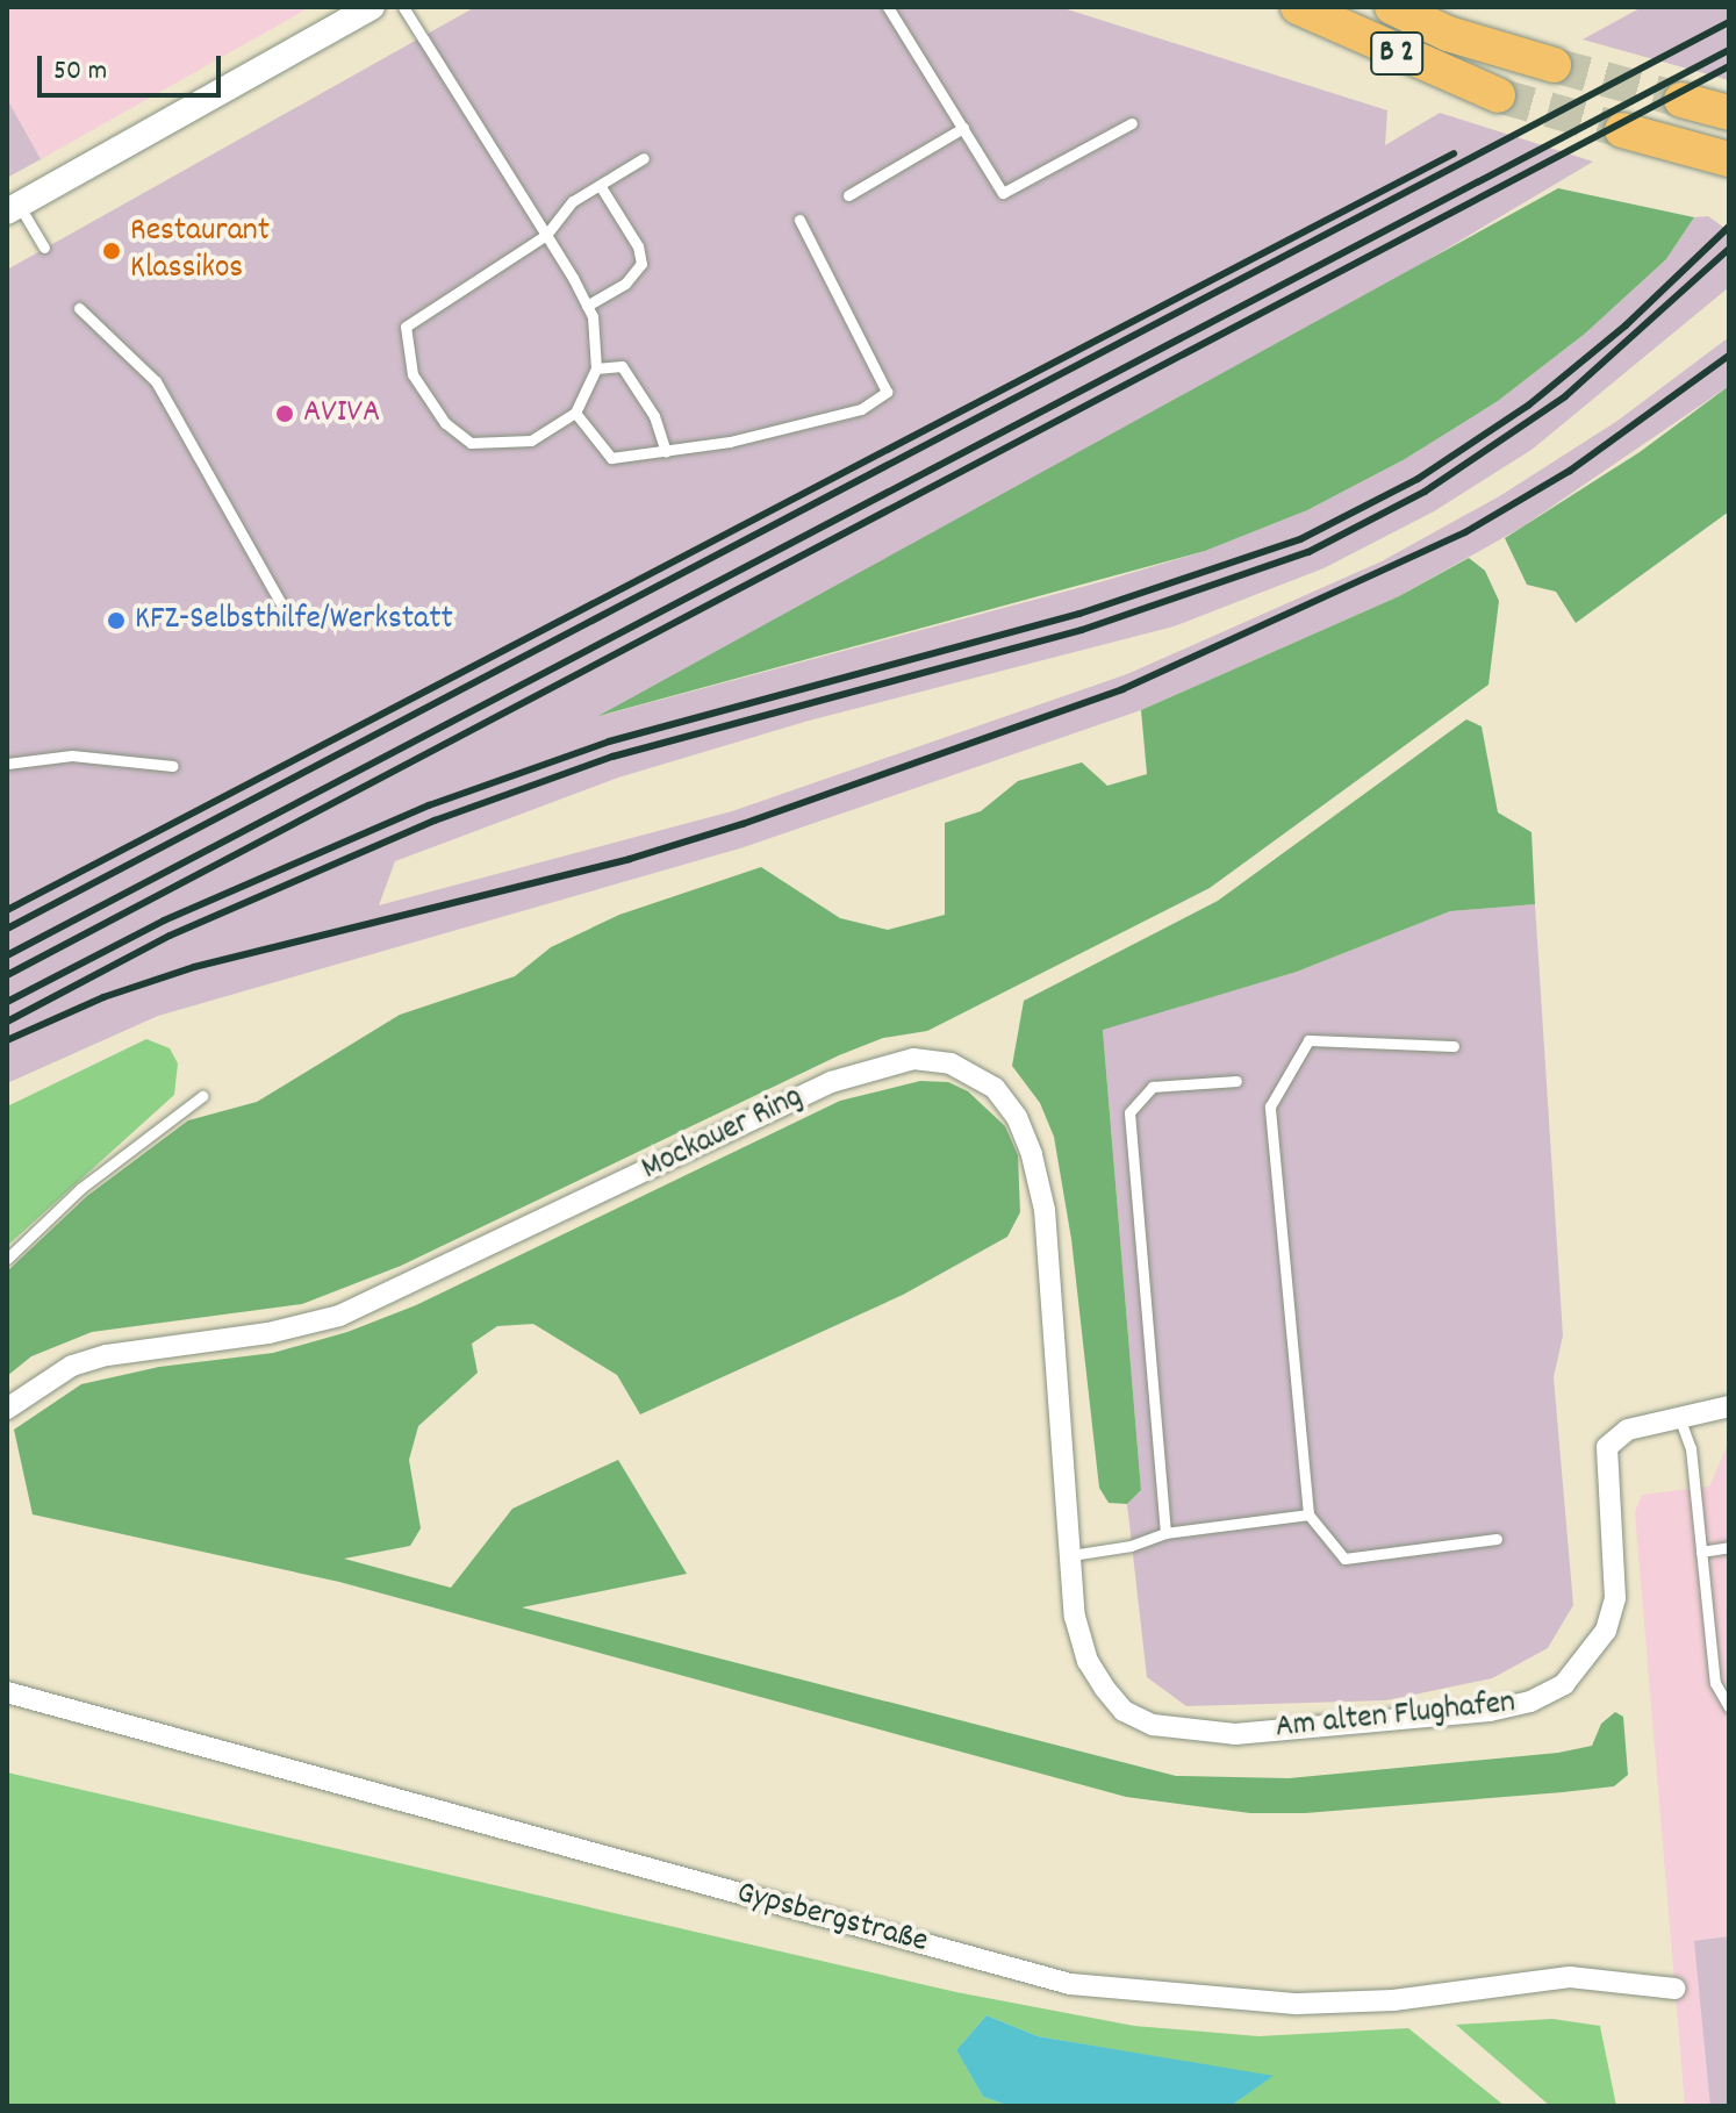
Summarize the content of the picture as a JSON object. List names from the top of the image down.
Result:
{
  "streets": {
    "highway": ["B 2"],
    "street": ["Mockauer Ring", "Am alten Flughafen", "Gypsbergstraße"]
  },
  "crossings": [
    ["Mockauer Ring", "Am alten Flughafen"]
  ],
  "places": ["Restaurant Klassikos", "AVIVA", "KFZ-Selbsthilfe/Werkstatt"],
  "scale_bar": "50 m"
}
